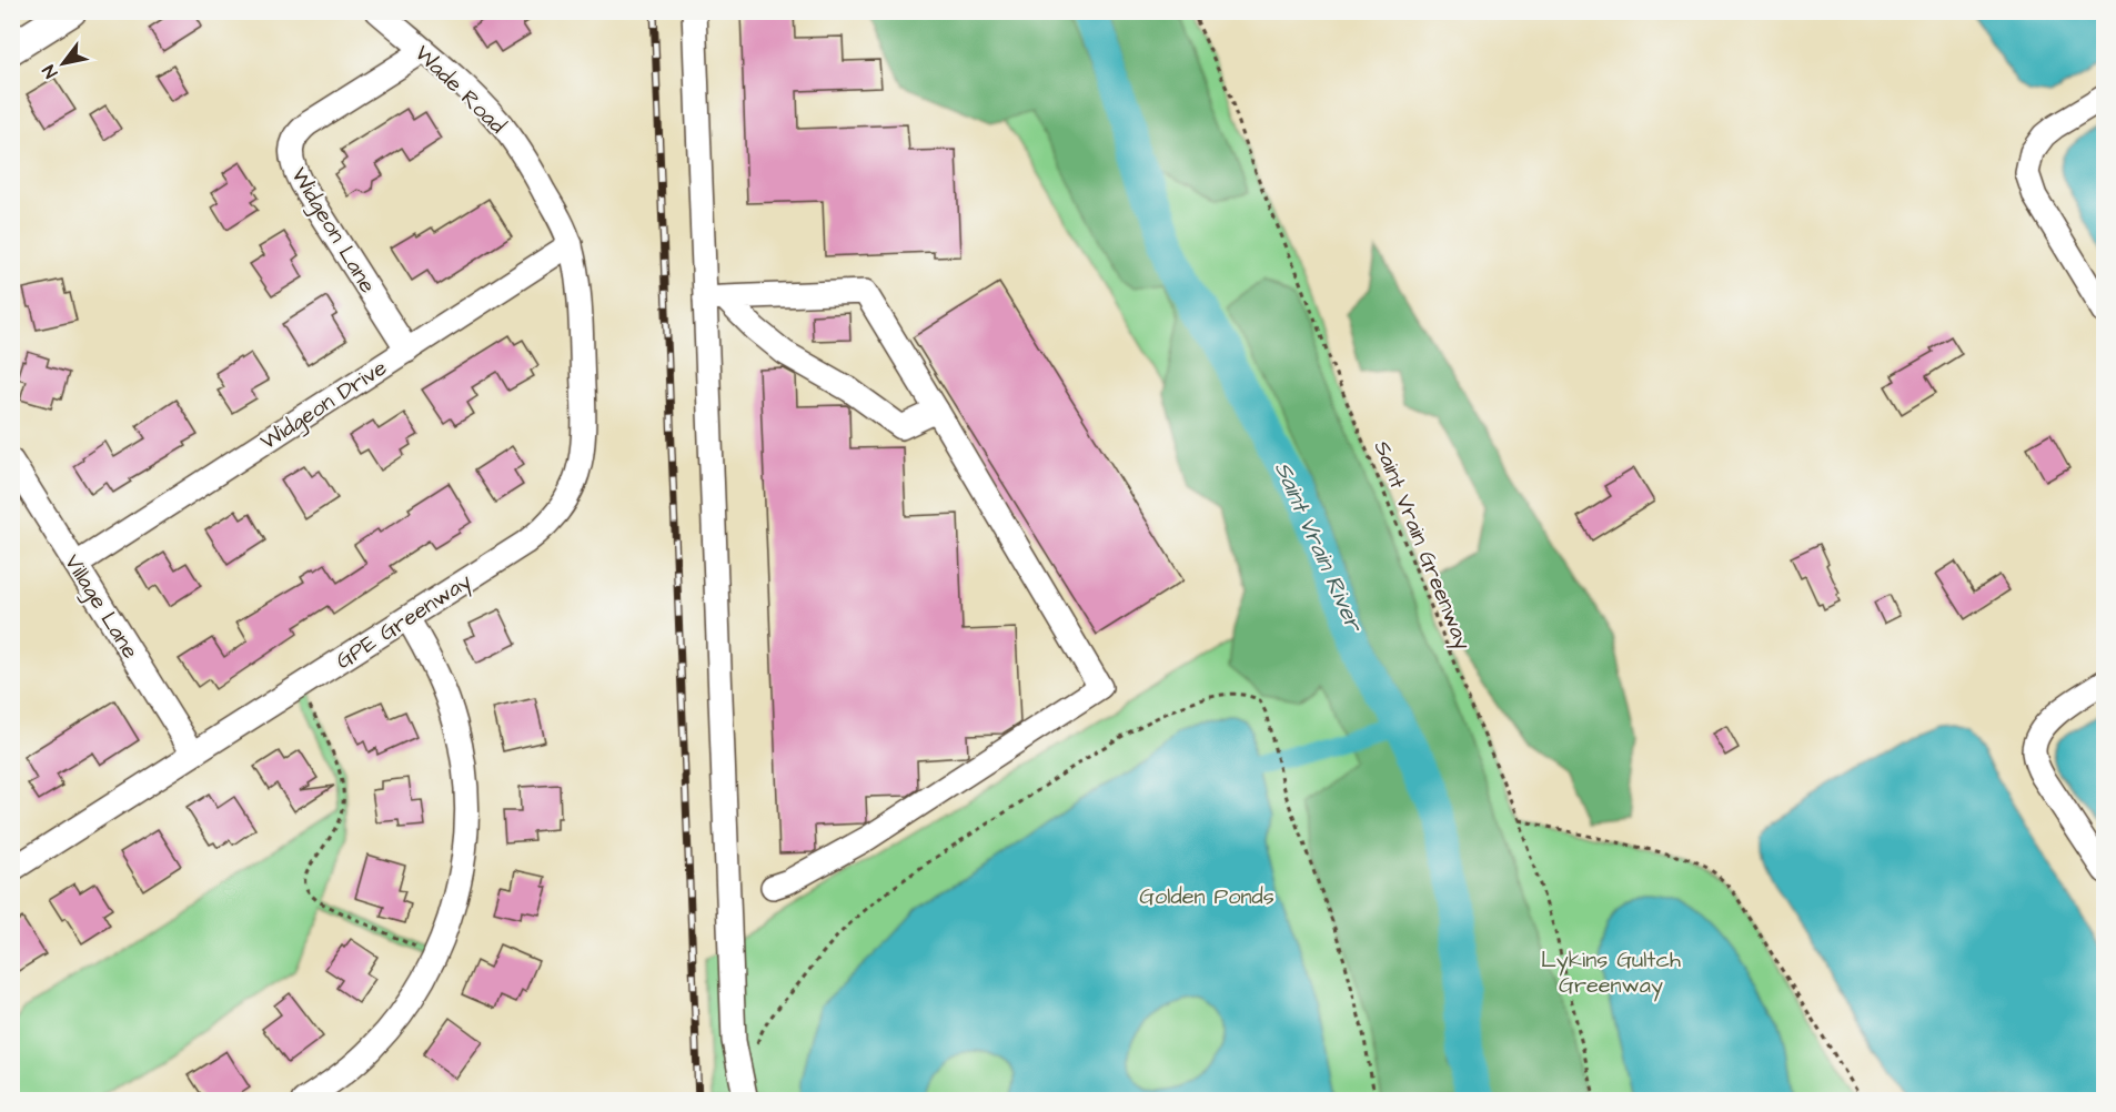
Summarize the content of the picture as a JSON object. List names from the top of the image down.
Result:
{
  "streets": {
    "street": [
      "Wade Road",
      "Widgeon Lane",
      "Widgeon Drive",
      "Village Lane",
      "GPE Greenway"
    ],
    "path": ["Saint Vrain Greenway"]
  },
  "crossings": [
    ["Wade Road", "Widgeon Lane"],
    ["Wade Road", "Widgeon Drive"],
    ["Wade Road", "GPE Greenway"],
    ["Widgeon Lane", "Widgeon Drive"],
    ["Widgeon Drive", "Village Lane"],
    ["Widgeon Drive", "GPE Greenway"],
    ["Village Lane", "GPE Greenway"]
  ],
  "water": ["Saint Vrain River"],
  "parks": ["Golden Ponds", "Lykins Gultch Greenway"],
  "north": "bottom left"
}
